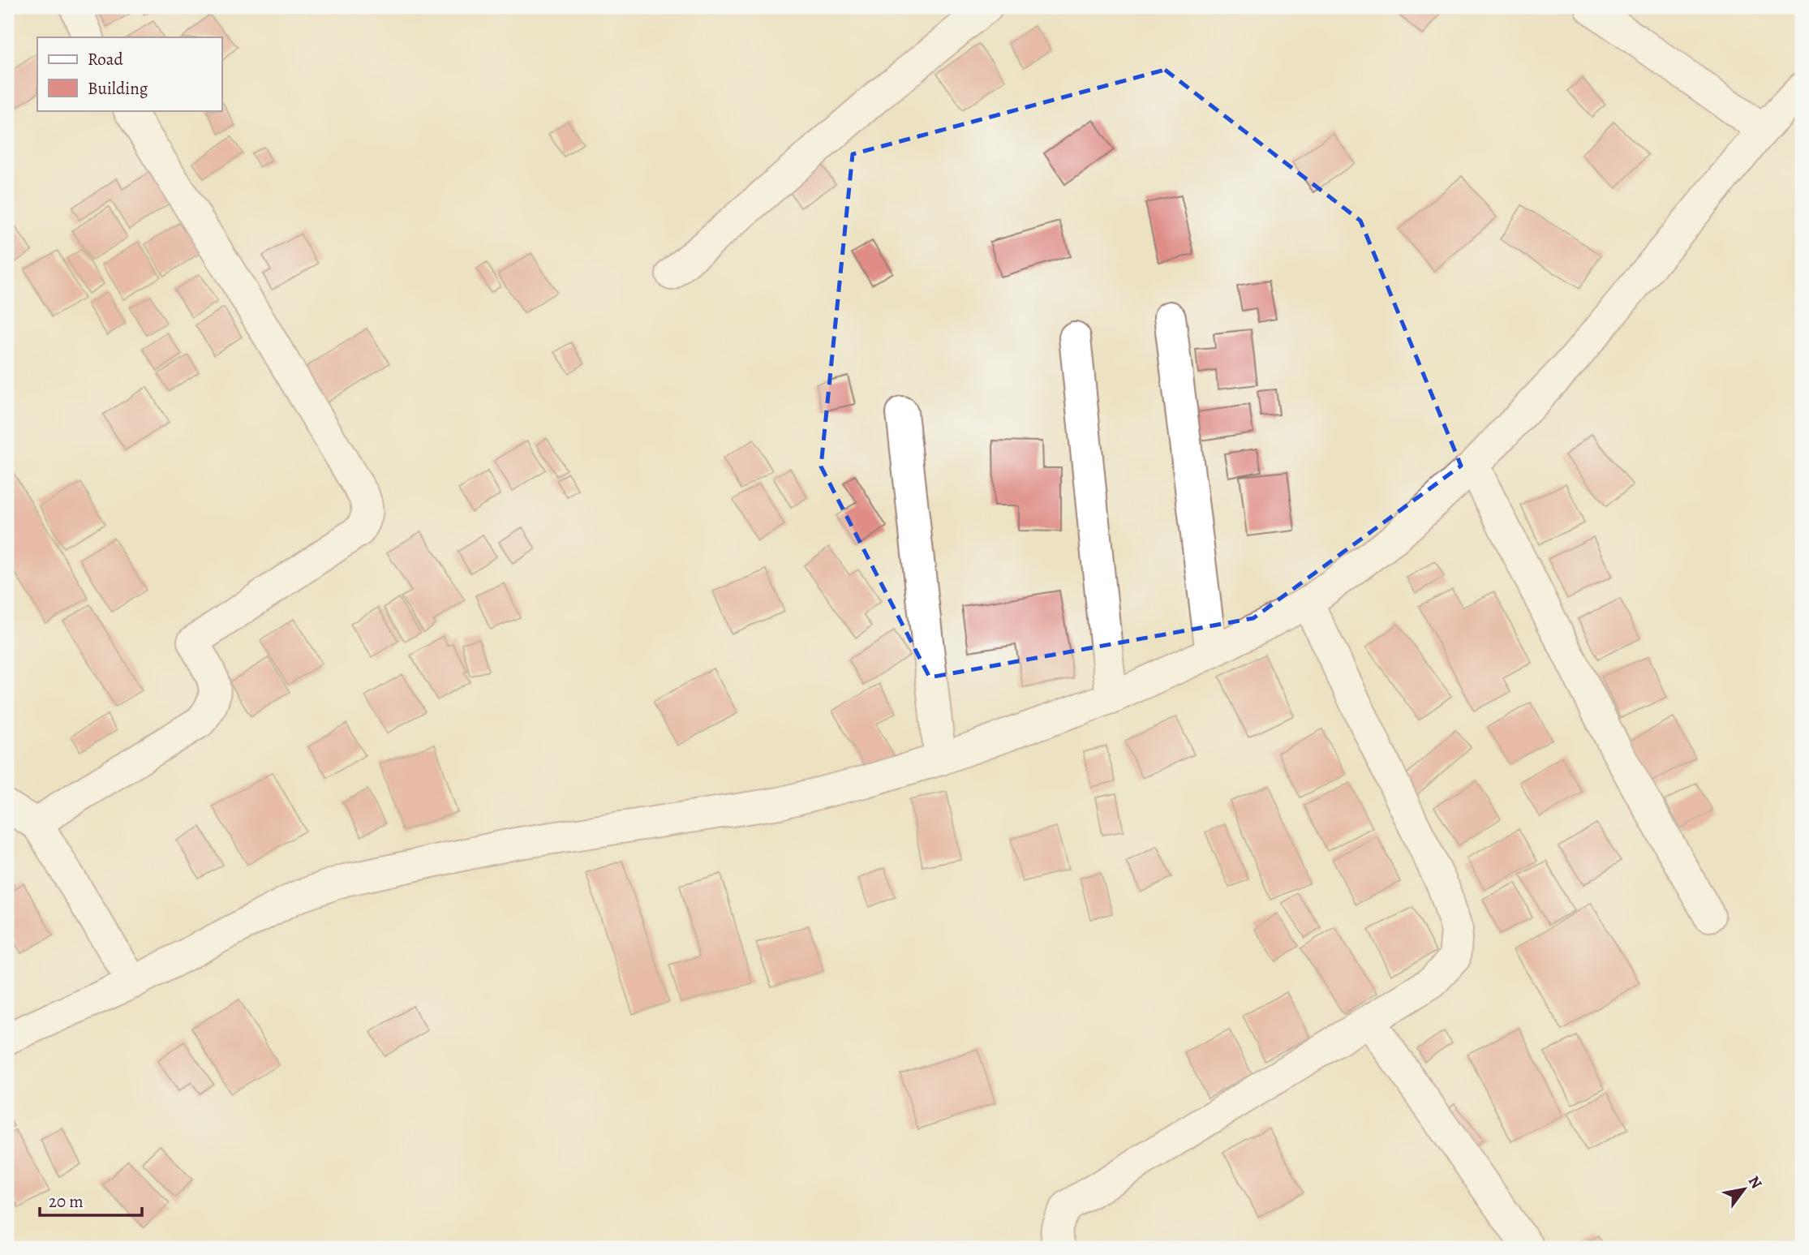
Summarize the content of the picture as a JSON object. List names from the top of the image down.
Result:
{
  "legend": ["Road", "Building"],
  "scale_bar": "20 m",
  "north": "top right"
}
